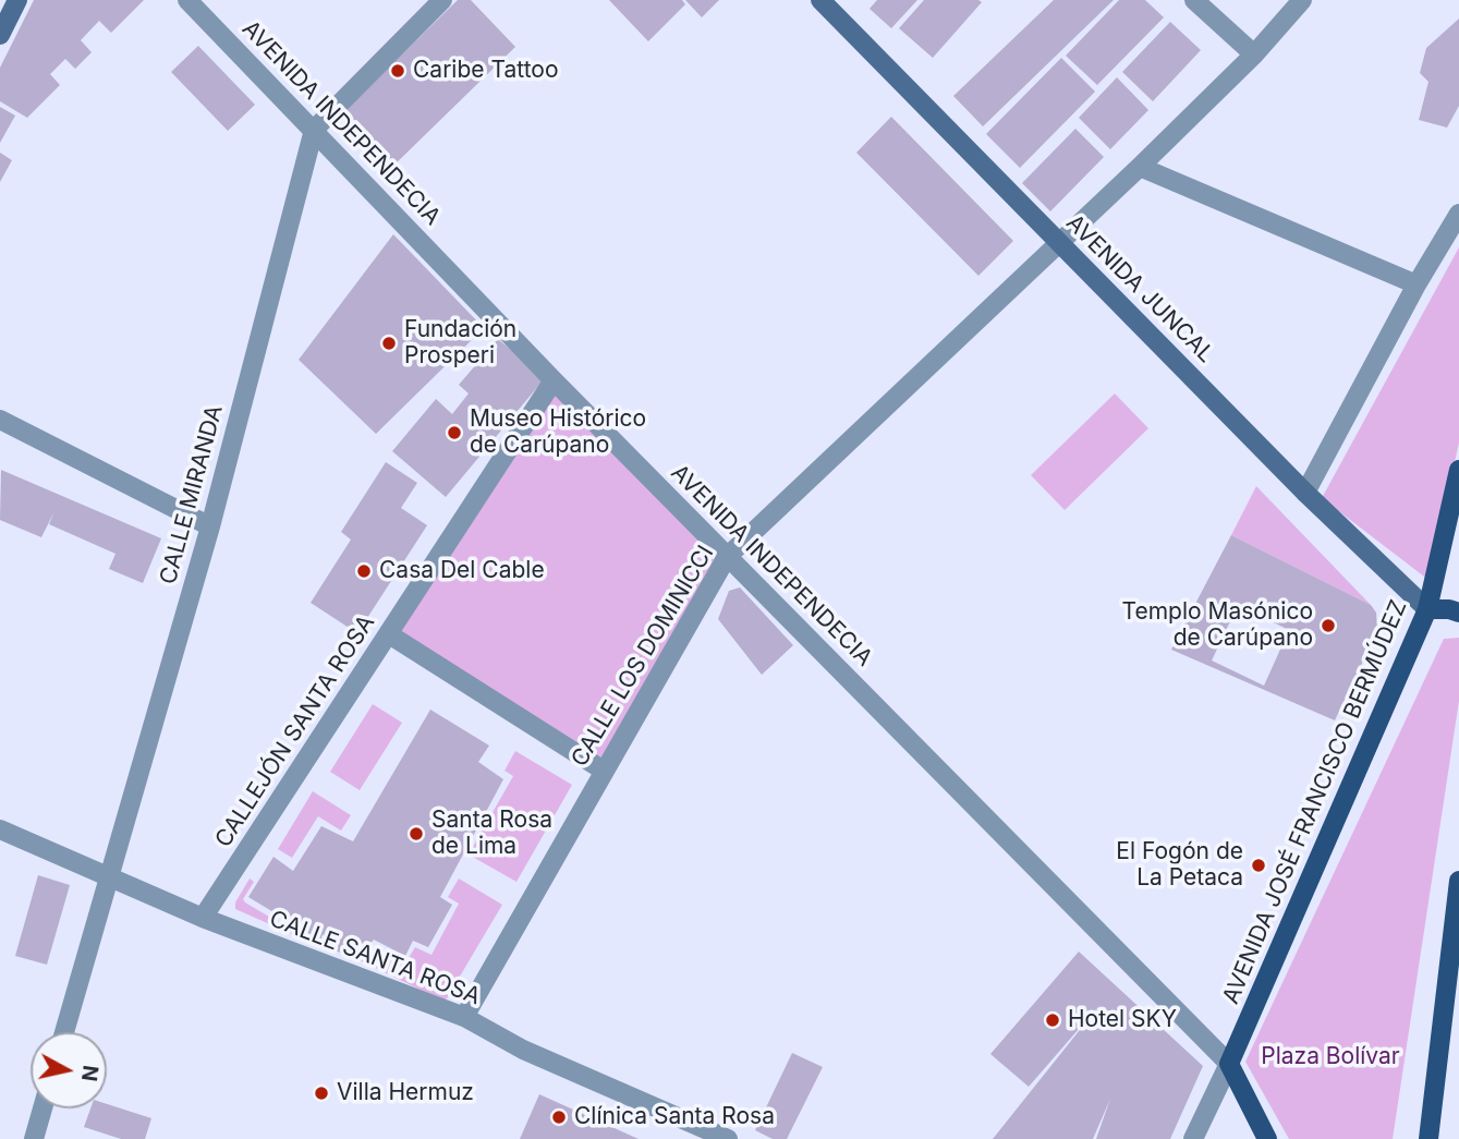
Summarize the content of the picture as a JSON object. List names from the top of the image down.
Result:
{
  "streets": {
    "main road": ["AVENIDA JUNCAL", "AVENIDA JOSÉ FRANCISCO BERMÚDEZ"],
    "street": [
      "AVENIDA INDEPENDECIA",
      "CALLE MIRANDA",
      "CALLE LOS DOMINICCI",
      "CALLEJÓN SANTA ROSA",
      "CALLE SANTA ROSA"
    ]
  },
  "crossings": [
    ["AVENIDA INDEPENDECIA", "CALLE MIRANDA"],
    ["AVENIDA INDEPENDECIA", "CALLE LOS DOMINICCI"],
    ["AVENIDA INDEPENDECIA", "CALLEJÓN SANTA ROSA"],
    ["AVENIDA INDEPENDECIA", "AVENIDA JOSÉ FRANCISCO BERMÚDEZ"],
    ["AVENIDA JUNCAL", "CALLE LOS DOMINICCI"],
    ["AVENIDA JUNCAL", "AVENIDA JOSÉ FRANCISCO BERMÚDEZ"],
    ["CALLE MIRANDA", "CALLE SANTA ROSA"],
    ["CALLE LOS DOMINICCI", "CALLE SANTA ROSA"],
    ["CALLEJÓN SANTA ROSA", "CALLE SANTA ROSA"]
  ],
  "parks": ["Plaza Bolívar"],
  "places": [
    "Caribe Tattoo",
    "Fundación Prosperi",
    "Museo Histórico de Carúpano",
    "Casa Del Cable",
    "Templo Masónico de Carúpano",
    "Santa Rosa de Lima",
    "El Fogón de La Petaca",
    "Hotel SKY",
    "Villa Hermuz",
    "Clínica Santa Rosa"
  ],
  "north": "right"
}
